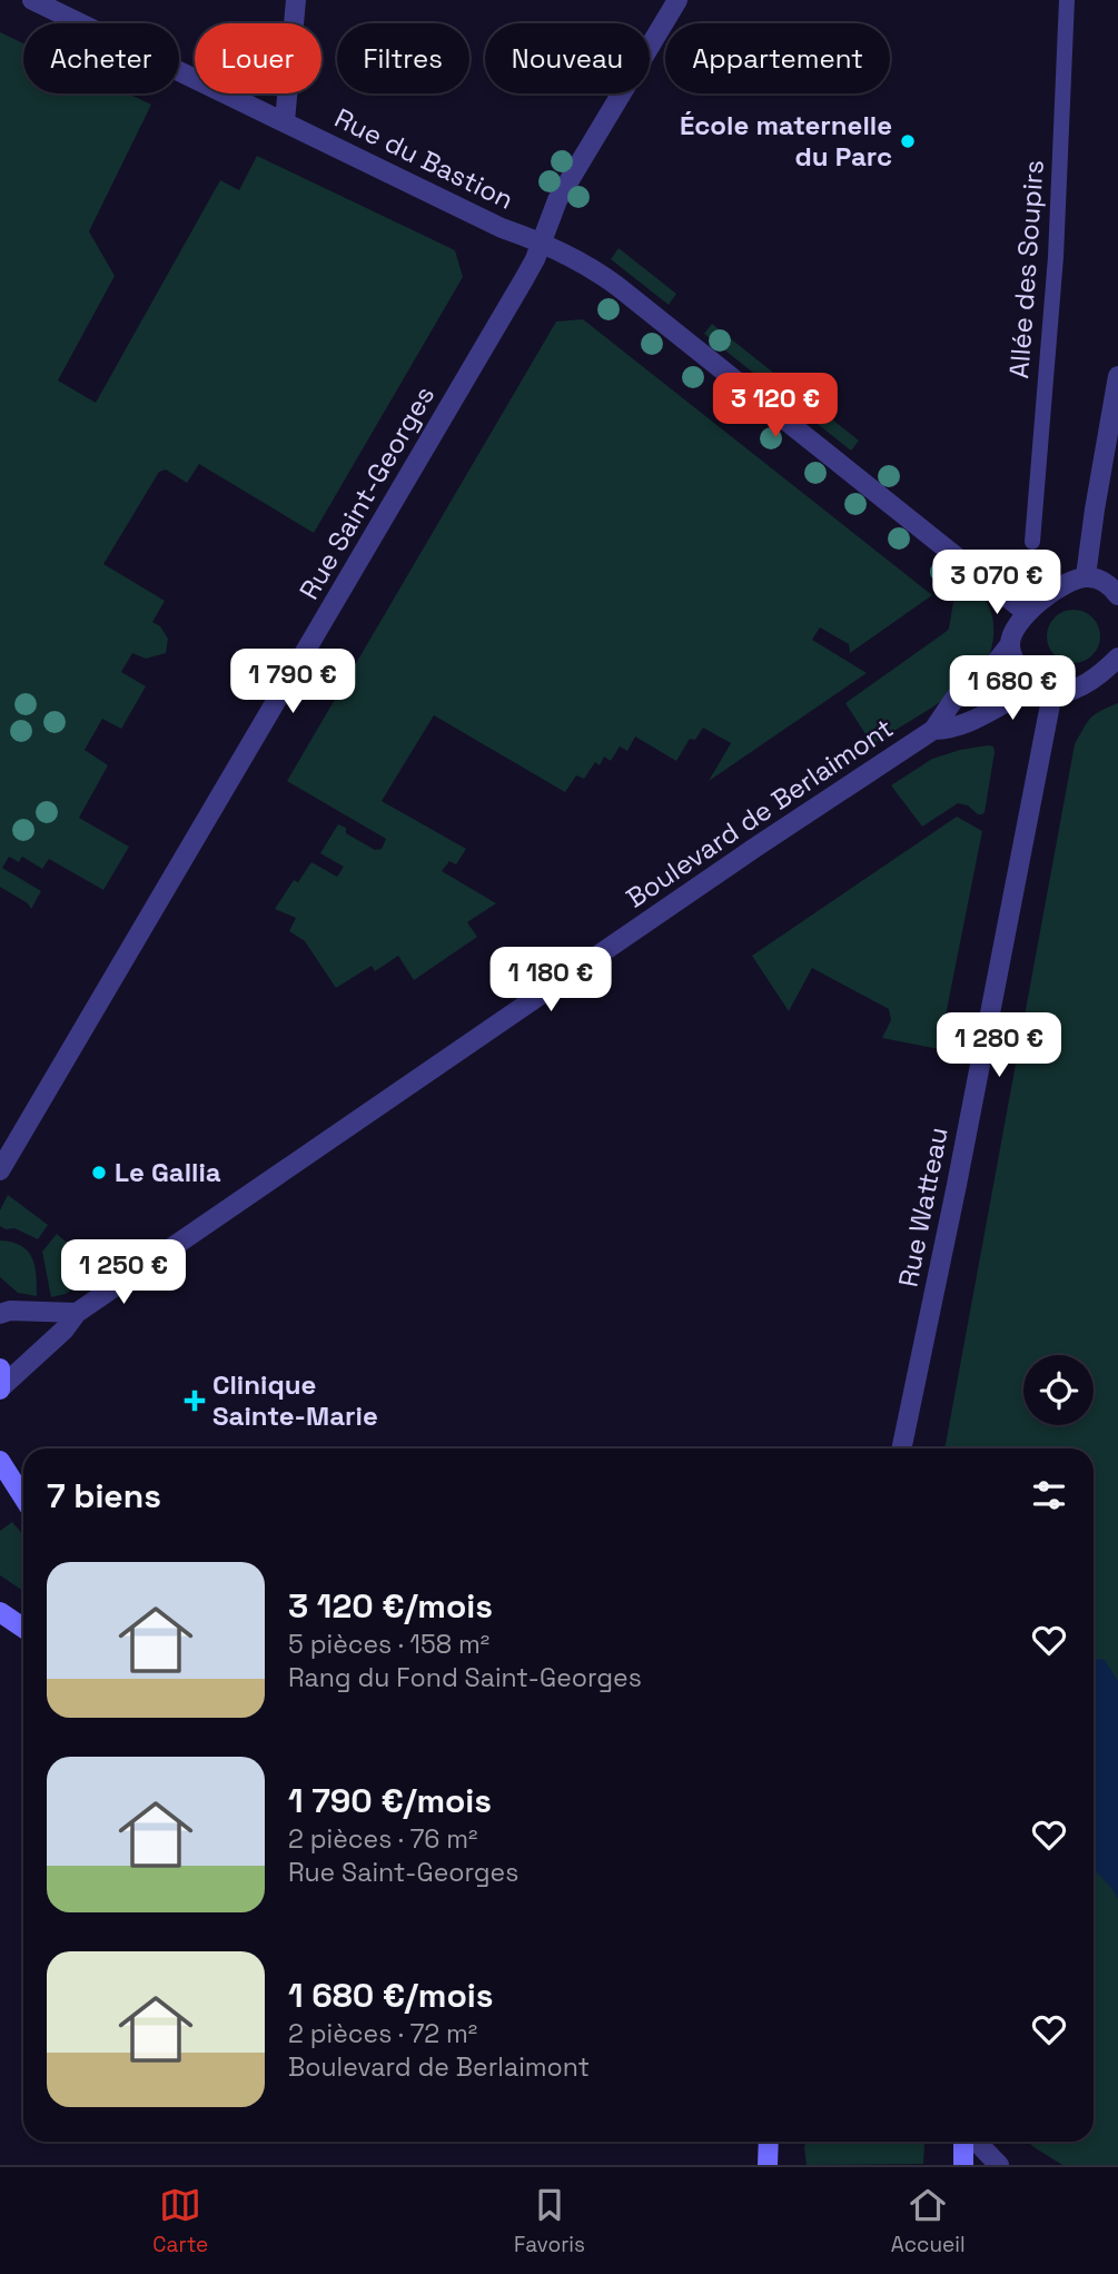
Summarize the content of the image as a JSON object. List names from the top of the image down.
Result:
{
  "streets": {
    "street": [
      "Rue du Bastion",
      "Rue Saint-Georges",
      "Boulevard de Berlaimont",
      "Rue Watteau"
    ],
    "lane": ["Allée des Soupirs"]
  },
  "crossings": [
    ["Rue du Bastion", "Rue Saint-Georges"],
    ["Rue du Bastion", "Boulevard de Berlaimont"],
    ["Boulevard de Berlaimont", "Rue Watteau"]
  ],
  "places": {
    "other": ["École maternelle du Parc", "Le Gallia"],
    "health": ["Clinique Sainte-Marie"]
  },
  "page": {
    "chip": [
      "Acheter",
      "Louer",
      "Filtres",
      "Nouveau",
      "Appartement"
    ],
    "price": [
      "3 120 €",
      "3 070 €",
      "1 790 €",
      "1 680 €",
      "1 180 €",
      "1 280 €",
      "1 250 €"
    ],
    "heading": "7 biens",
    "list": [
      {
        "name": "3 120 €/mois",
        "note": "5 pièces · 158 m² · Rang du Fond Saint-Georges"
      },
      {
        "name": "1 790 €/mois",
        "note": "2 pièces · 76 m² · Rue Saint-Georges"
      },
      {
        "name": "1 680 €/mois",
        "note": "2 pièces · 72 m² · Boulevard de Berlaimont"
      }
    ],
    "tabs": ["Carte", "Favoris", "Accueil"]
  }
}
